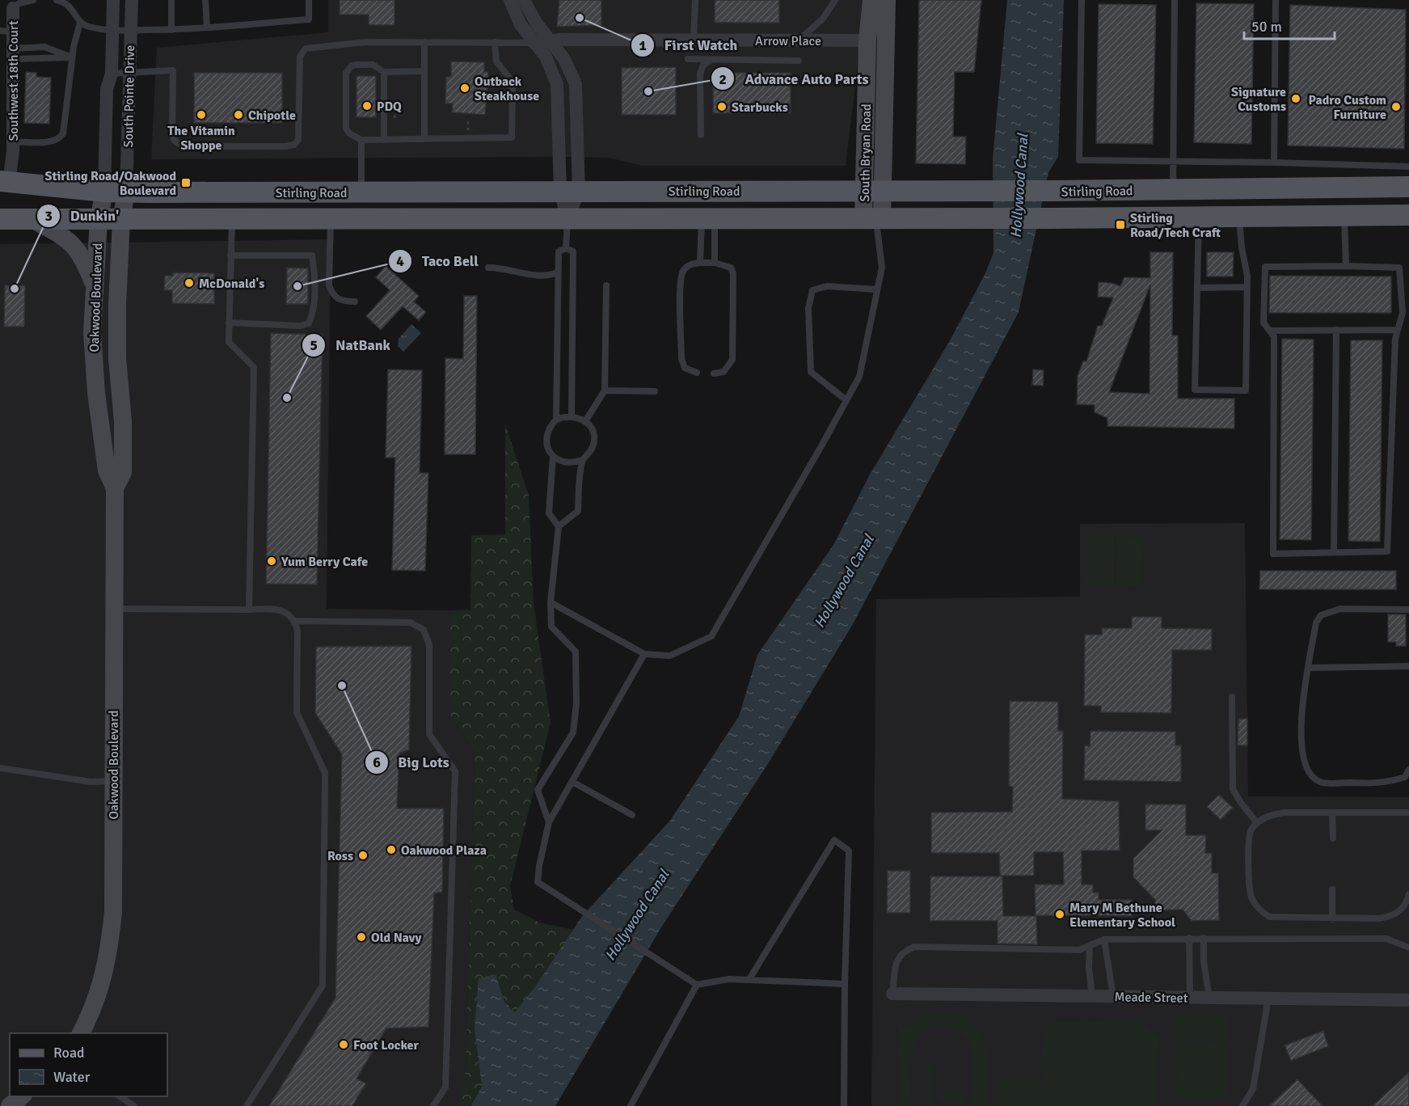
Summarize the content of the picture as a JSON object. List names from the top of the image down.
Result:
{
  "streets": {
    "main road": ["Stirling Road"],
    "street": [
      "Arrow Place",
      "Southwest 18th Court",
      "South Pointe Drive",
      "South Bryan Road",
      "Oakwood Boulevard",
      "Meade Street"
    ]
  },
  "crossings": [
    ["Arrow Place", "South Bryan Road"],
    ["Southwest 18th Court", "Stirling Road"],
    ["South Pointe Drive", "Stirling Road"],
    ["South Pointe Drive", "Oakwood Boulevard"],
    ["South Bryan Road", "Stirling Road"],
    ["Stirling Road", "Oakwood Boulevard"]
  ],
  "water": ["Hollywood Canal"],
  "places": {
    "other": [
      "First Watch",
      "Outback Steakhouse",
      "Advance Auto Parts",
      "Signature Customs",
      "PDQ",
      "Starbucks",
      "Padro Custom Furniture",
      "The Vitamin Shoppe",
      "Chipotle",
      "McDonald's",
      "Taco Bell",
      "Dunkin'",
      "NatBank",
      "Yum Berry Cafe",
      "Big Lots",
      "Oakwood Plaza",
      "Ross",
      "Mary M Bethune Elementary School",
      "Old Navy",
      "Foot Locker"
    ],
    "transit": ["Stirling Road/Oakwood Boulevard", "Stirling Road/Tech Craft"]
  },
  "legend": ["Road", "Water"],
  "scale_bar": "50 m"
}
